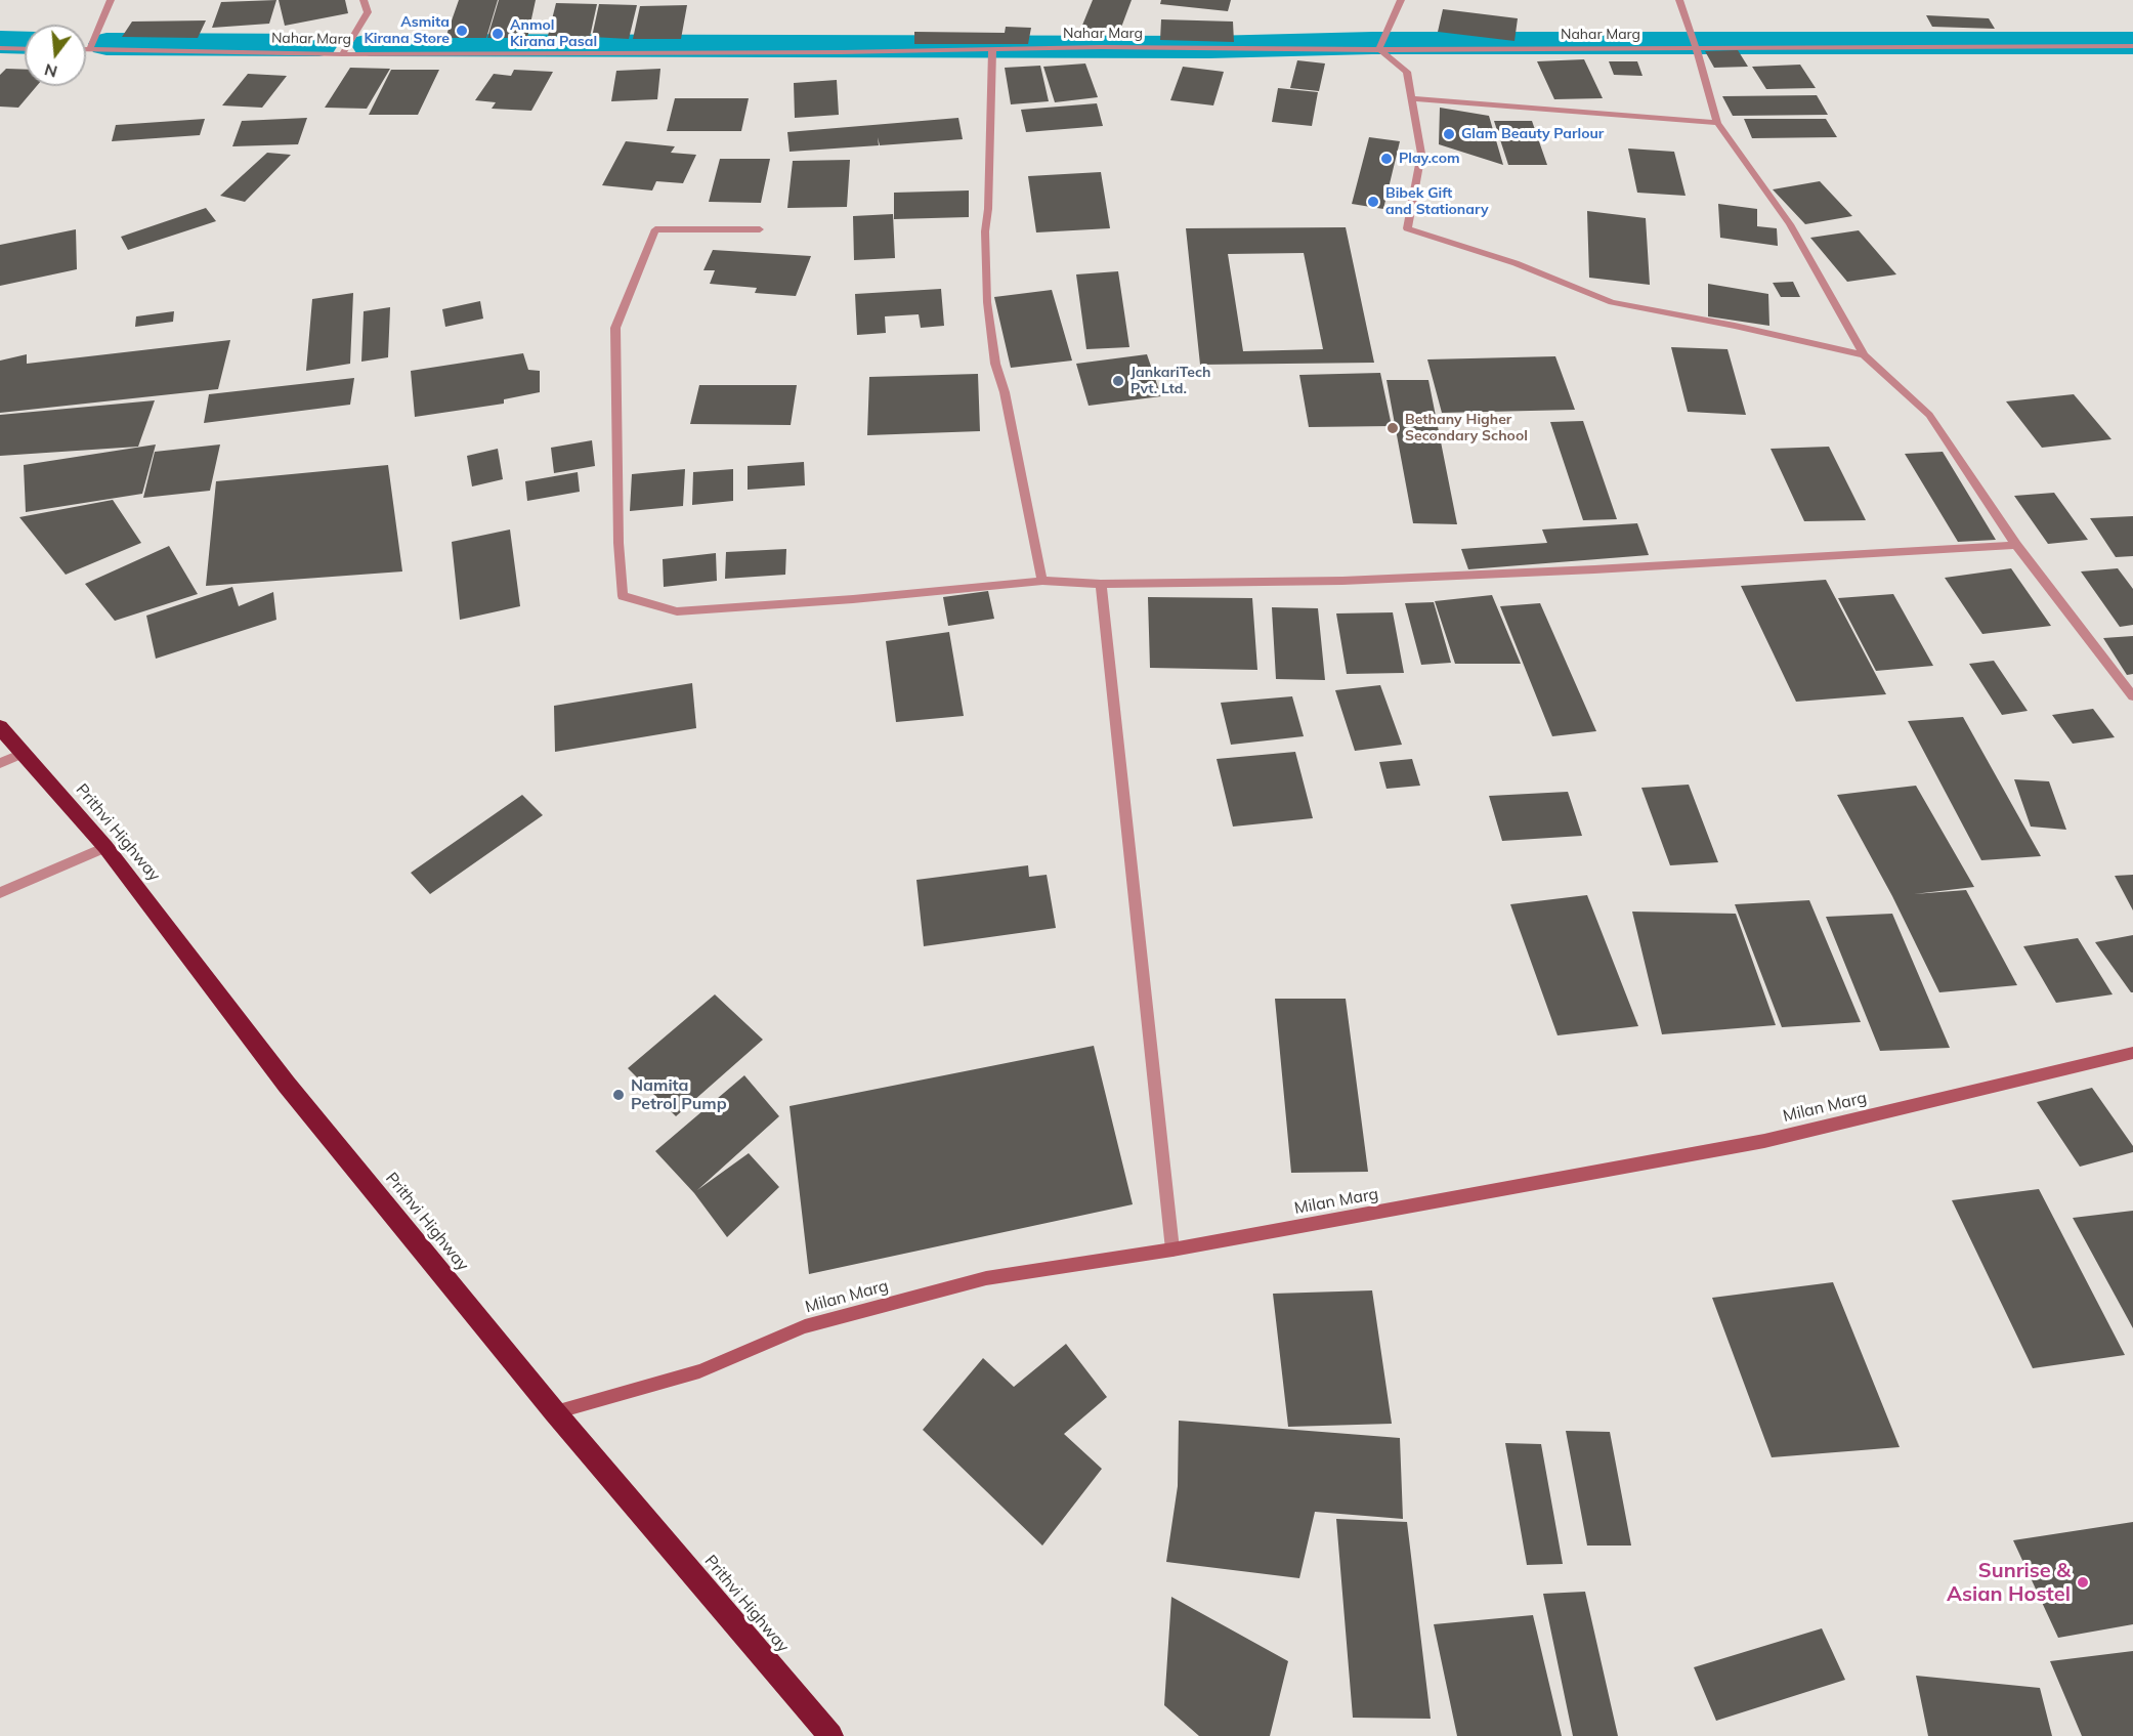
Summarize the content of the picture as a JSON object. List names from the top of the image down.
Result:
{
  "streets": {
    "highway": ["Prithvi Highway"],
    "main road": ["Milan Marg"],
    "street": ["Nahar Marg"]
  },
  "crossings": [
    ["Prithvi Highway", "Milan Marg"]
  ],
  "places": [
    "Asmita Kirana Store",
    "Anmol Kirana Pasal",
    "Glam Beauty Parlour",
    "Play.com",
    "Bibek Gift and Stationary",
    "JankariTech Pvt. Ltd.",
    "Bethany Higher Secondary School",
    "Namita Petrol Pump",
    "Sunrise & Asian Hostel"
  ],
  "north": "bottom"
}
